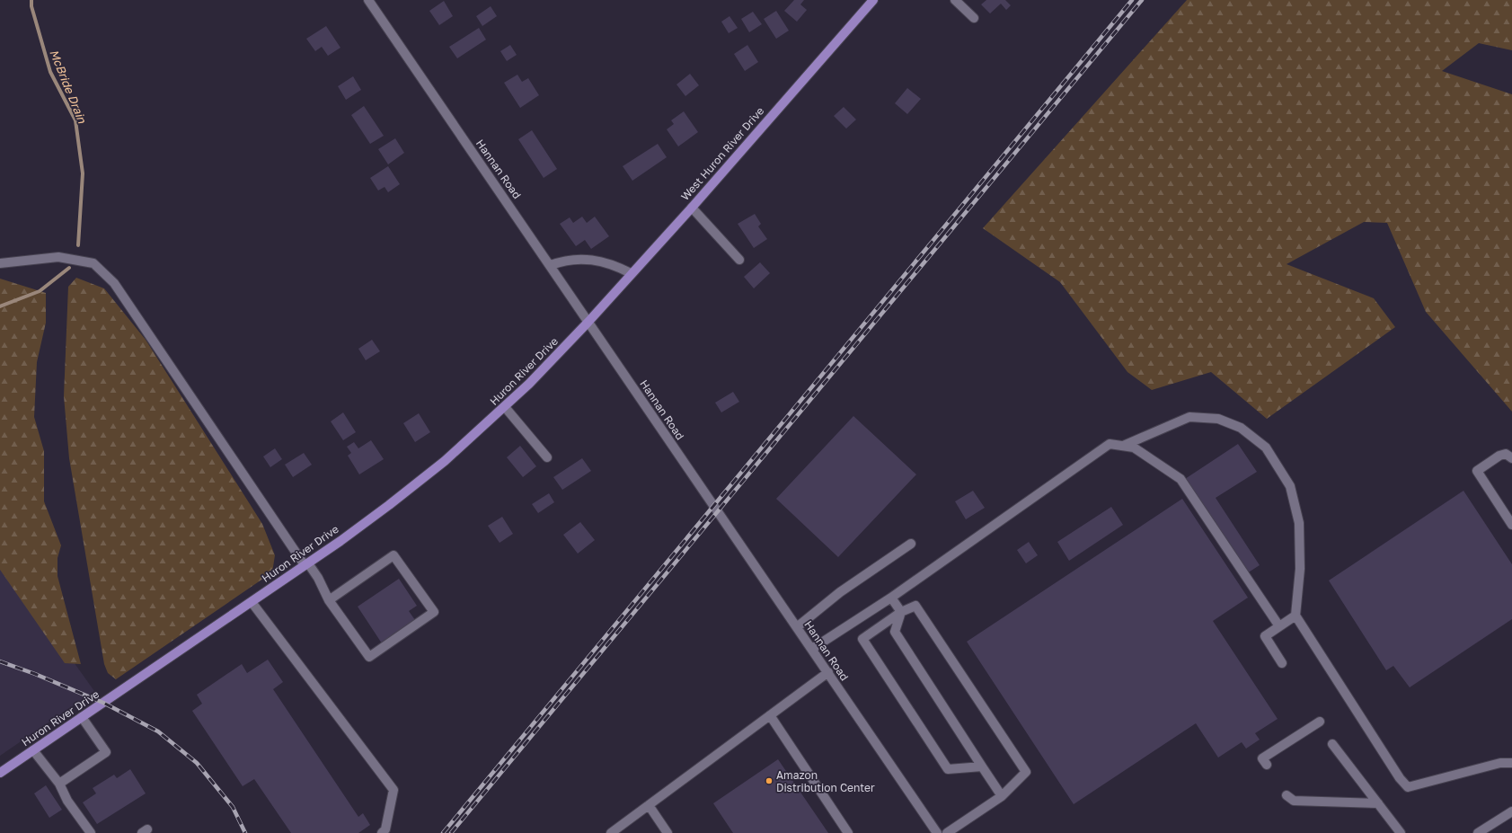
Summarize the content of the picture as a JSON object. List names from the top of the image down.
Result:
{
  "streets": {
    "main road": ["West Huron River Drive", "Huron River Drive"],
    "street": ["Hannan Road"]
  },
  "crossings": [
    ["West Huron River Drive", "Hannan Road"],
    ["West Huron River Drive", "Huron River Drive"],
    ["Hannan Road", "Huron River Drive"]
  ],
  "water": ["McBride Drain"],
  "places": ["Amazon Distribution Center"]
}
